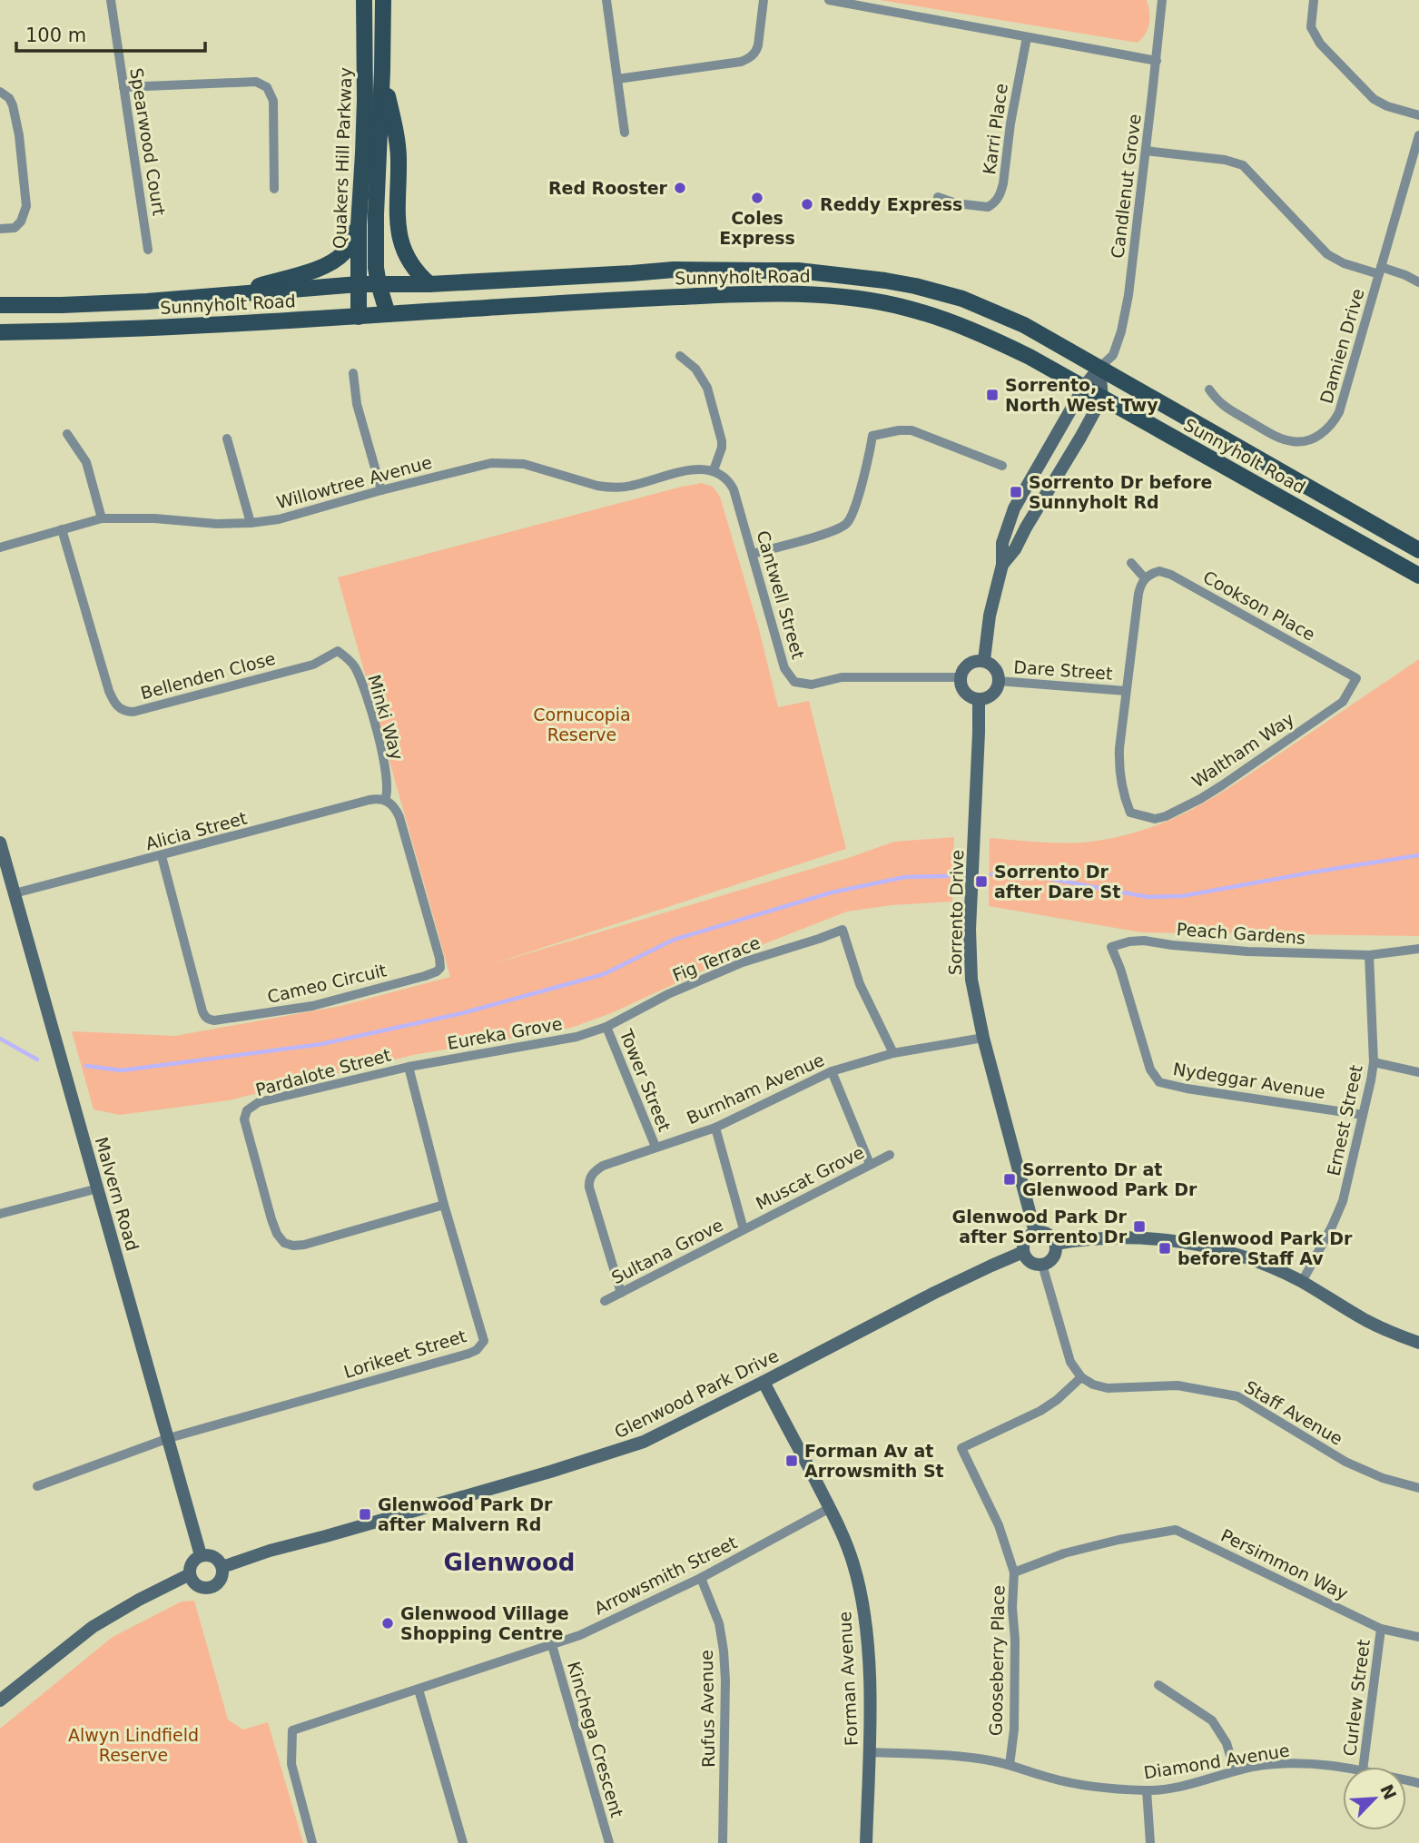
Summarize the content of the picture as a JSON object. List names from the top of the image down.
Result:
{
  "streets": {
    "main road": ["Quakers Hill Parkway", "Sunnyholt Road"],
    "street": [
      "Karri Place",
      "Spearwood Court",
      "Candlenut Grove",
      "Damien Drive",
      "Willowtree Avenue",
      "Cantwell Street",
      "Cookson Place",
      "Dare Street",
      "Bellenden Close",
      "Minki Way",
      "Waltham Way",
      "Alicia Street",
      "Sorrento Drive",
      "Peach Gardens",
      "Fig Terrace",
      "Cameo Circuit",
      "Eureka Grove",
      "Pardalote Street",
      "Tower Street",
      "Nydeggar Avenue",
      "Burnham Avenue",
      "Ernest Street",
      "Muscat Grove",
      "Malvern Road",
      "Sultana Grove",
      "Lorikeet Street",
      "Glenwood Park Drive",
      "Staff Avenue",
      "Persimmon Way",
      "Arrowsmith Street",
      "Gooseberry Place",
      "Forman Avenue",
      "Curlew Street",
      "Rufus Avenue",
      "Kinchega Crescent",
      "Diamond Avenue"
    ]
  },
  "crossings": [
    ["Quakers Hill Parkway", "Sunnyholt Road"],
    ["Candlenut Grove", "Sunnyholt Road"],
    ["Willowtree Avenue", "Cantwell Street"],
    ["Willowtree Avenue", "Bellenden Close"],
    ["Cantwell Street", "Dare Street"],
    ["Cantwell Street", "Sorrento Drive"],
    ["Cookson Place", "Waltham Way"],
    ["Dare Street", "Waltham Way"],
    ["Dare Street", "Sorrento Drive"],
    ["Bellenden Close", "Minki Way"],
    ["Minki Way", "Alicia Street"],
    ["Minki Way", "Cameo Circuit"],
    ["Alicia Street", "Cameo Circuit"],
    ["Alicia Street", "Malvern Road"],
    ["Sorrento Drive", "Burnham Avenue"],
    ["Sorrento Drive", "Glenwood Park Drive"],
    ["Peach Gardens", "Nydeggar Avenue"],
    ["Peach Gardens", "Ernest Street"],
    ["Fig Terrace", "Eureka Grove"],
    ["Fig Terrace", "Tower Street"],
    ["Fig Terrace", "Burnham Avenue"],
    ["Eureka Grove", "Pardalote Street"],
    ["Eureka Grove", "Tower Street"],
    ["Eureka Grove", "Lorikeet Street"],
    ["Pardalote Street", "Lorikeet Street"],
    ["Tower Street", "Burnham Avenue"],
    ["Nydeggar Avenue", "Ernest Street"],
    ["Burnham Avenue", "Sultana Grove"],
    ["Muscat Grove", "Sultana Grove"],
    ["Malvern Road", "Lorikeet Street"],
    ["Malvern Road", "Glenwood Park Drive"],
    ["Glenwood Park Drive", "Forman Avenue"],
    ["Persimmon Way", "Gooseberry Place"],
    ["Persimmon Way", "Curlew Street"],
    ["Arrowsmith Street", "Forman Avenue"],
    ["Arrowsmith Street", "Rufus Avenue"],
    ["Arrowsmith Street", "Kinchega Crescent"],
    ["Gooseberry Place", "Diamond Avenue"],
    ["Forman Avenue", "Diamond Avenue"]
  ],
  "districts": ["Glenwood"],
  "parks": ["Cornucopia Reserve", "Alwyn Lindfield Reserve"],
  "places": {
    "other": [
      "Red Rooster",
      "Coles Express",
      "Reddy Express",
      "Glenwood Village Shopping Centre"
    ],
    "transit": [
      "Sorrento, North West Twy",
      "Sorrento Dr before Sunnyholt Rd",
      "Sorrento Dr after Dare St",
      "Sorrento Dr at Glenwood Park Dr",
      "Glenwood Park Dr after Sorrento Dr",
      "Glenwood Park Dr before Staff Av",
      "Forman Av at Arrowsmith St",
      "Glenwood Park Dr after Malvern Rd"
    ]
  },
  "scale_bar": "100 m",
  "north": "top right"
}
